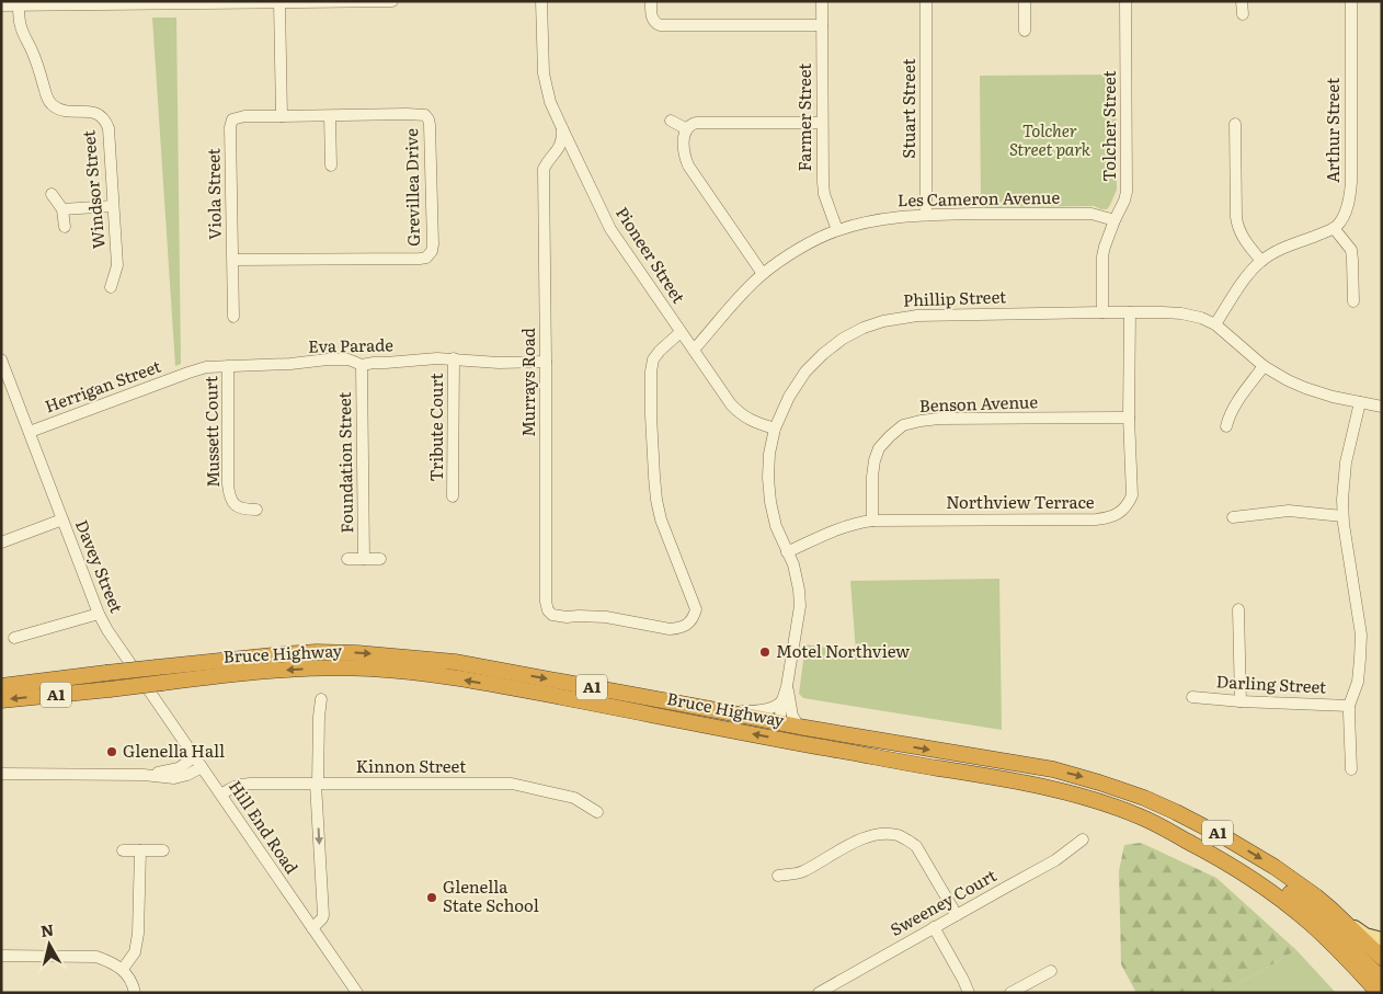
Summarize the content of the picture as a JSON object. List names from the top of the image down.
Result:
{
  "streets": {
    "highway": ["Bruce Highway", "A1"],
    "street": [
      "Stuart Street",
      "Farmer Street",
      "Tolcher Street",
      "Arthur Street",
      "Grevillea Drive",
      "Windsor Street",
      "Viola Street",
      "Les Cameron Avenue",
      "Pioneer Street",
      "Phillip Street",
      "Eva Parade",
      "Murrays Road",
      "Herrigan Street",
      "Benson Avenue",
      "Tribute Court",
      "Mussett Court",
      "Foundation Street",
      "Northview Terrace",
      "Davey Street",
      "Darling Street",
      "Kinnon Street",
      "Hill End Road",
      "Sweeney Court"
    ]
  },
  "crossings": [
    ["Stuart Street", "Les Cameron Avenue"],
    ["Farmer Street", "Les Cameron Avenue"],
    ["Tolcher Street", "Les Cameron Avenue"],
    ["Tolcher Street", "Phillip Street"],
    ["Grevillea Drive", "Viola Street"],
    ["Les Cameron Avenue", "Pioneer Street"],
    ["Pioneer Street", "Phillip Street"],
    ["Pioneer Street", "Murrays Road"],
    ["Phillip Street", "Northview Terrace"],
    ["Eva Parade", "Murrays Road"],
    ["Eva Parade", "Herrigan Street"],
    ["Eva Parade", "Tribute Court"],
    ["Eva Parade", "Mussett Court"],
    ["Eva Parade", "Foundation Street"],
    ["Herrigan Street", "Davey Street"],
    ["Benson Avenue", "Northview Terrace"],
    ["Davey Street", "Hill End Road"],
    ["Kinnon Street", "Hill End Road"]
  ],
  "parks": ["Tolcher Street park"],
  "places": ["Motel Northview", "Glenella Hall", "Glenella State School"],
  "north": "top"
}
